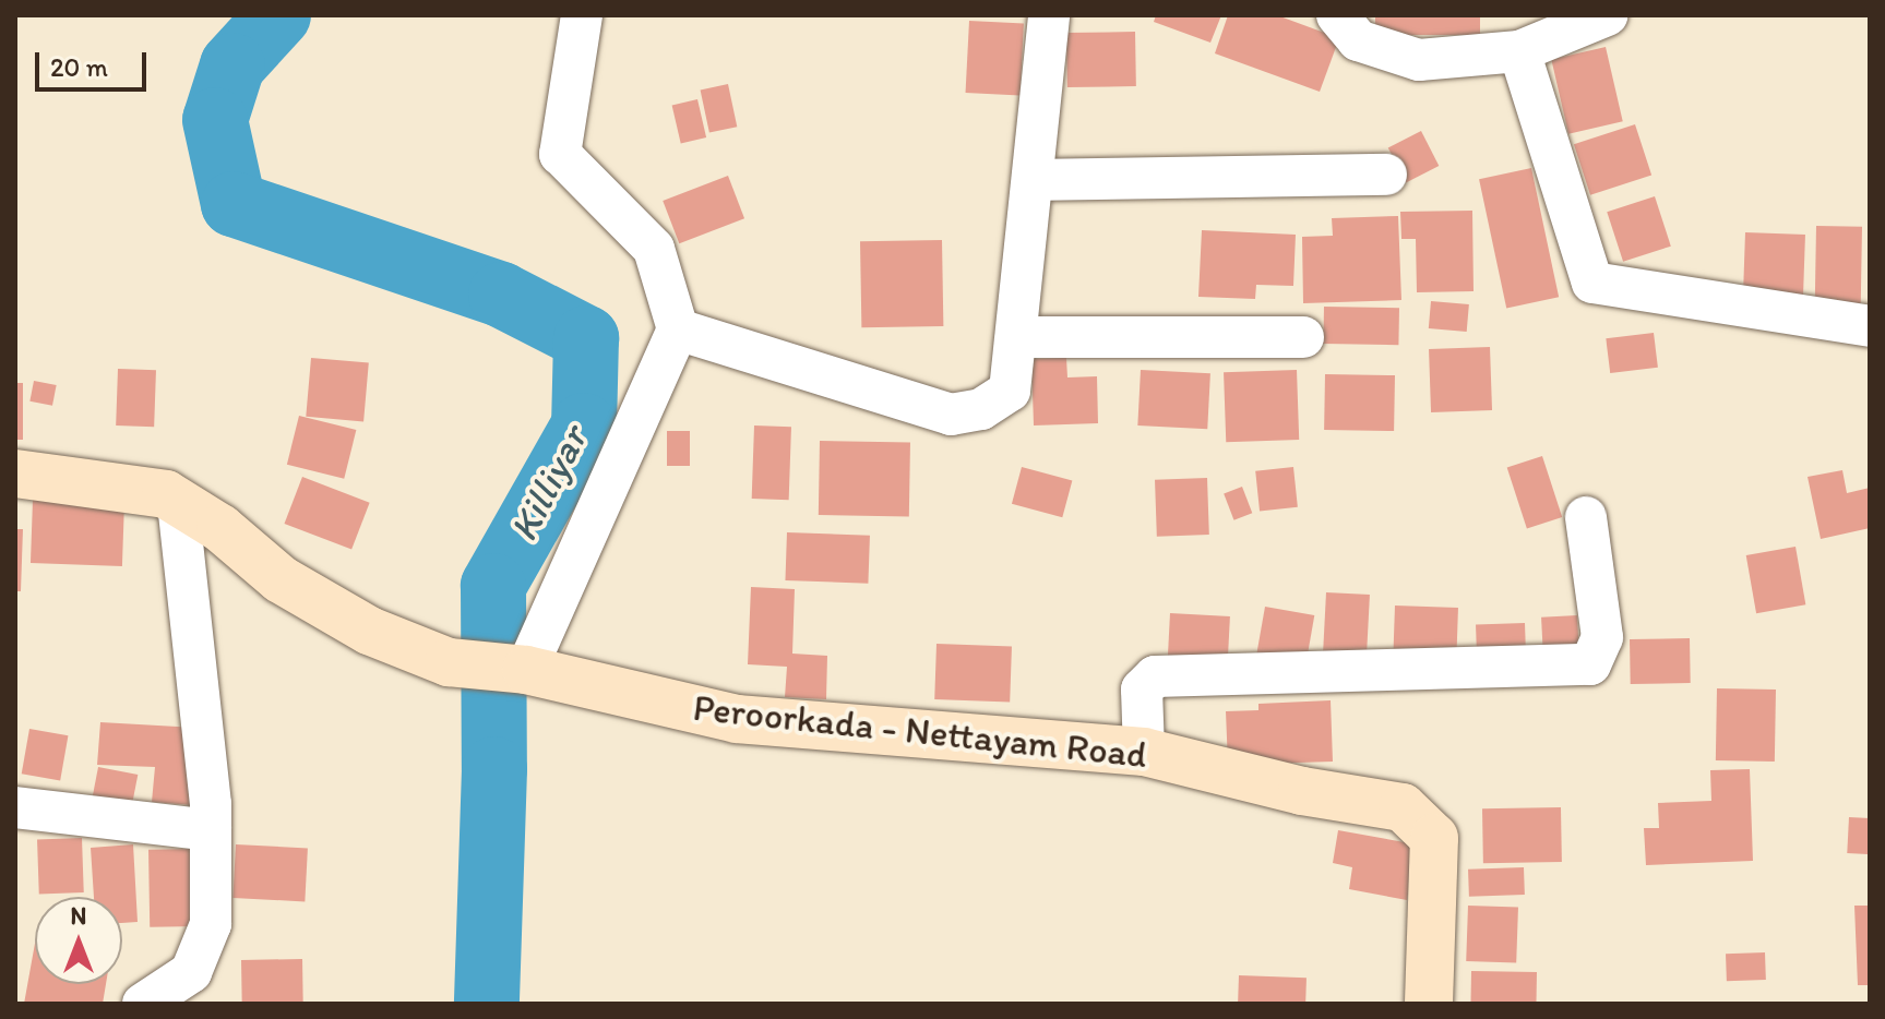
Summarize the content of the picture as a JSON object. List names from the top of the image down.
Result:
{
  "streets": {
    "street": ["Peroorkada - Nettayam Road"]
  },
  "water": ["Killiyar"],
  "scale_bar": "20 m",
  "north": "top"
}
